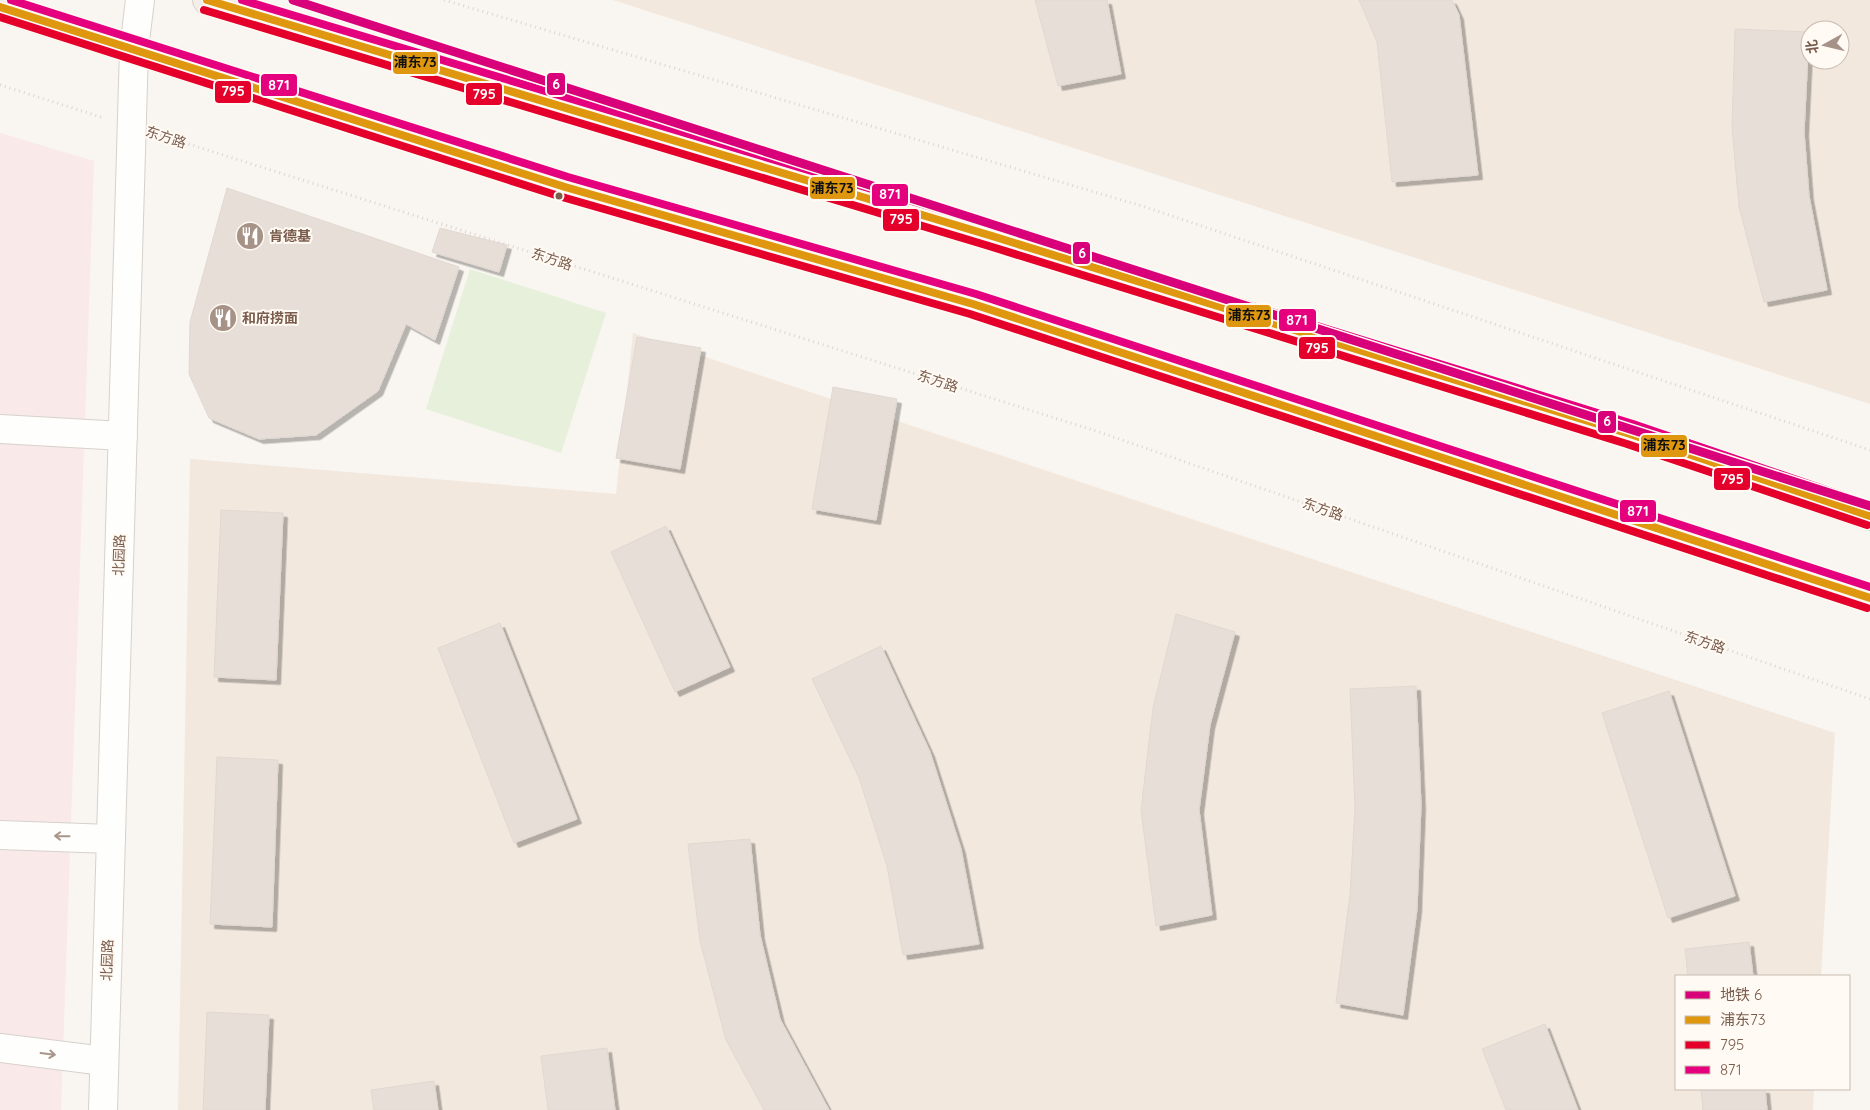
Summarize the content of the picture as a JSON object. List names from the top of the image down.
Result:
{
  "streets": {
    "street": ["北园路"],
    "path": ["东方路"]
  },
  "crossings": [
    ["东方路", "北园路"]
  ],
  "places": {
    "restaurant": ["肯德基", "和府捞面"]
  },
  "lines": [
    "metro line 6",
    "transit line 浦东73",
    "transit line 871",
    "transit line 795"
  ],
  "legend": [
    "地铁 6",
    "浦东73",
    "795",
    "871"
  ],
  "north": "left"
}
